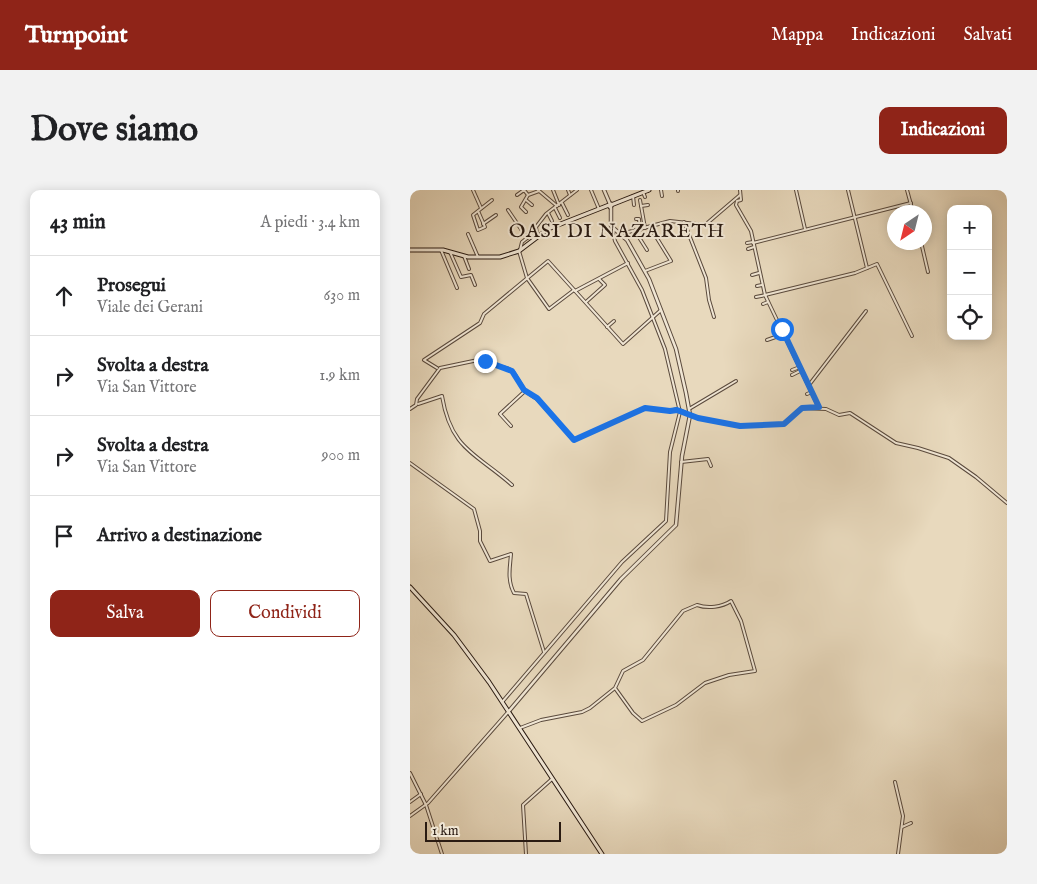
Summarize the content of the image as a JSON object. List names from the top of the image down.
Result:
{
  "districts": ["OASI DI NAZARETH"],
  "scale_bar": "1 km",
  "north": "bottom left",
  "page": {
    "header": "Turnpoint",
    "nav": ["Mappa", "Indicazioni", "Salvati"],
    "buttons": [
      "Indicazioni",
      ["Salva", "Condividi"]
    ],
    "title": "Dove siamo",
    "heading": ["43 min", "A piedi · 3.4 km"],
    "map_buttons": ["+", "−"],
    "list": [
      ["Prosegui", "Viale dei Gerani", "630 m"],
      ["Svolta a destra", "Via San Vittore", "1.9 km"],
      ["Svolta a destra", "Via San Vittore", "900 m"],
      "Arrivo a destinazione"
    ],
    "scale": "1 km"
  }
}
